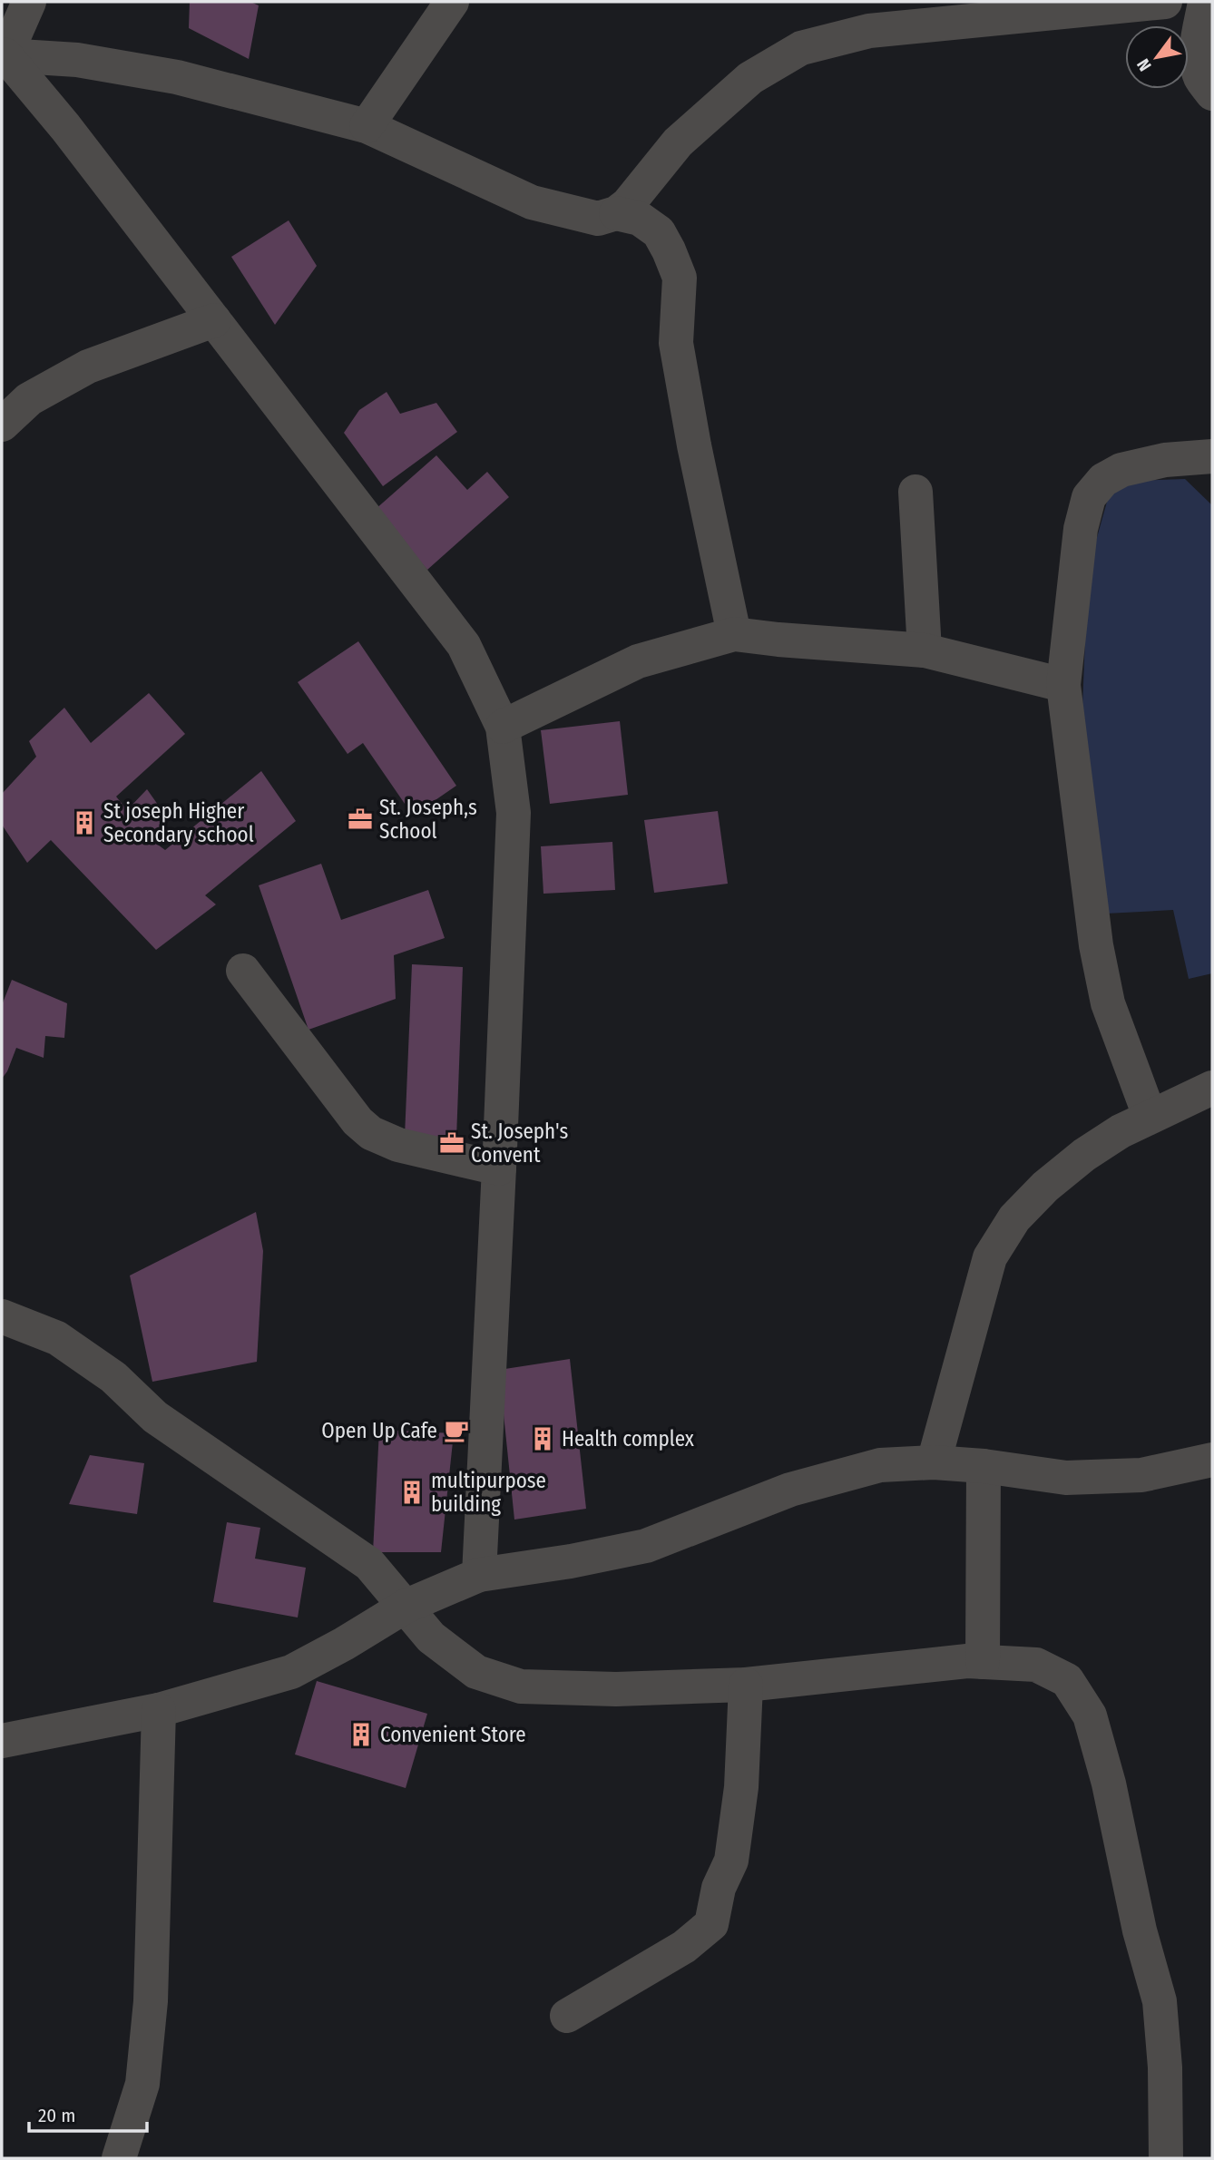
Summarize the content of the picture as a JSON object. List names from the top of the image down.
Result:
{
  "places": {
    "office": ["St. Joseph,s School", "St. Joseph's Convent"],
    "building": [
      "St joseph Higher Secondary school",
      "Health complex",
      "multipurpose building",
      "Convenient Store"
    ],
    "cafe": ["Open Up Cafe"]
  },
  "scale_bar": "20 m",
  "north": "bottom left"
}
